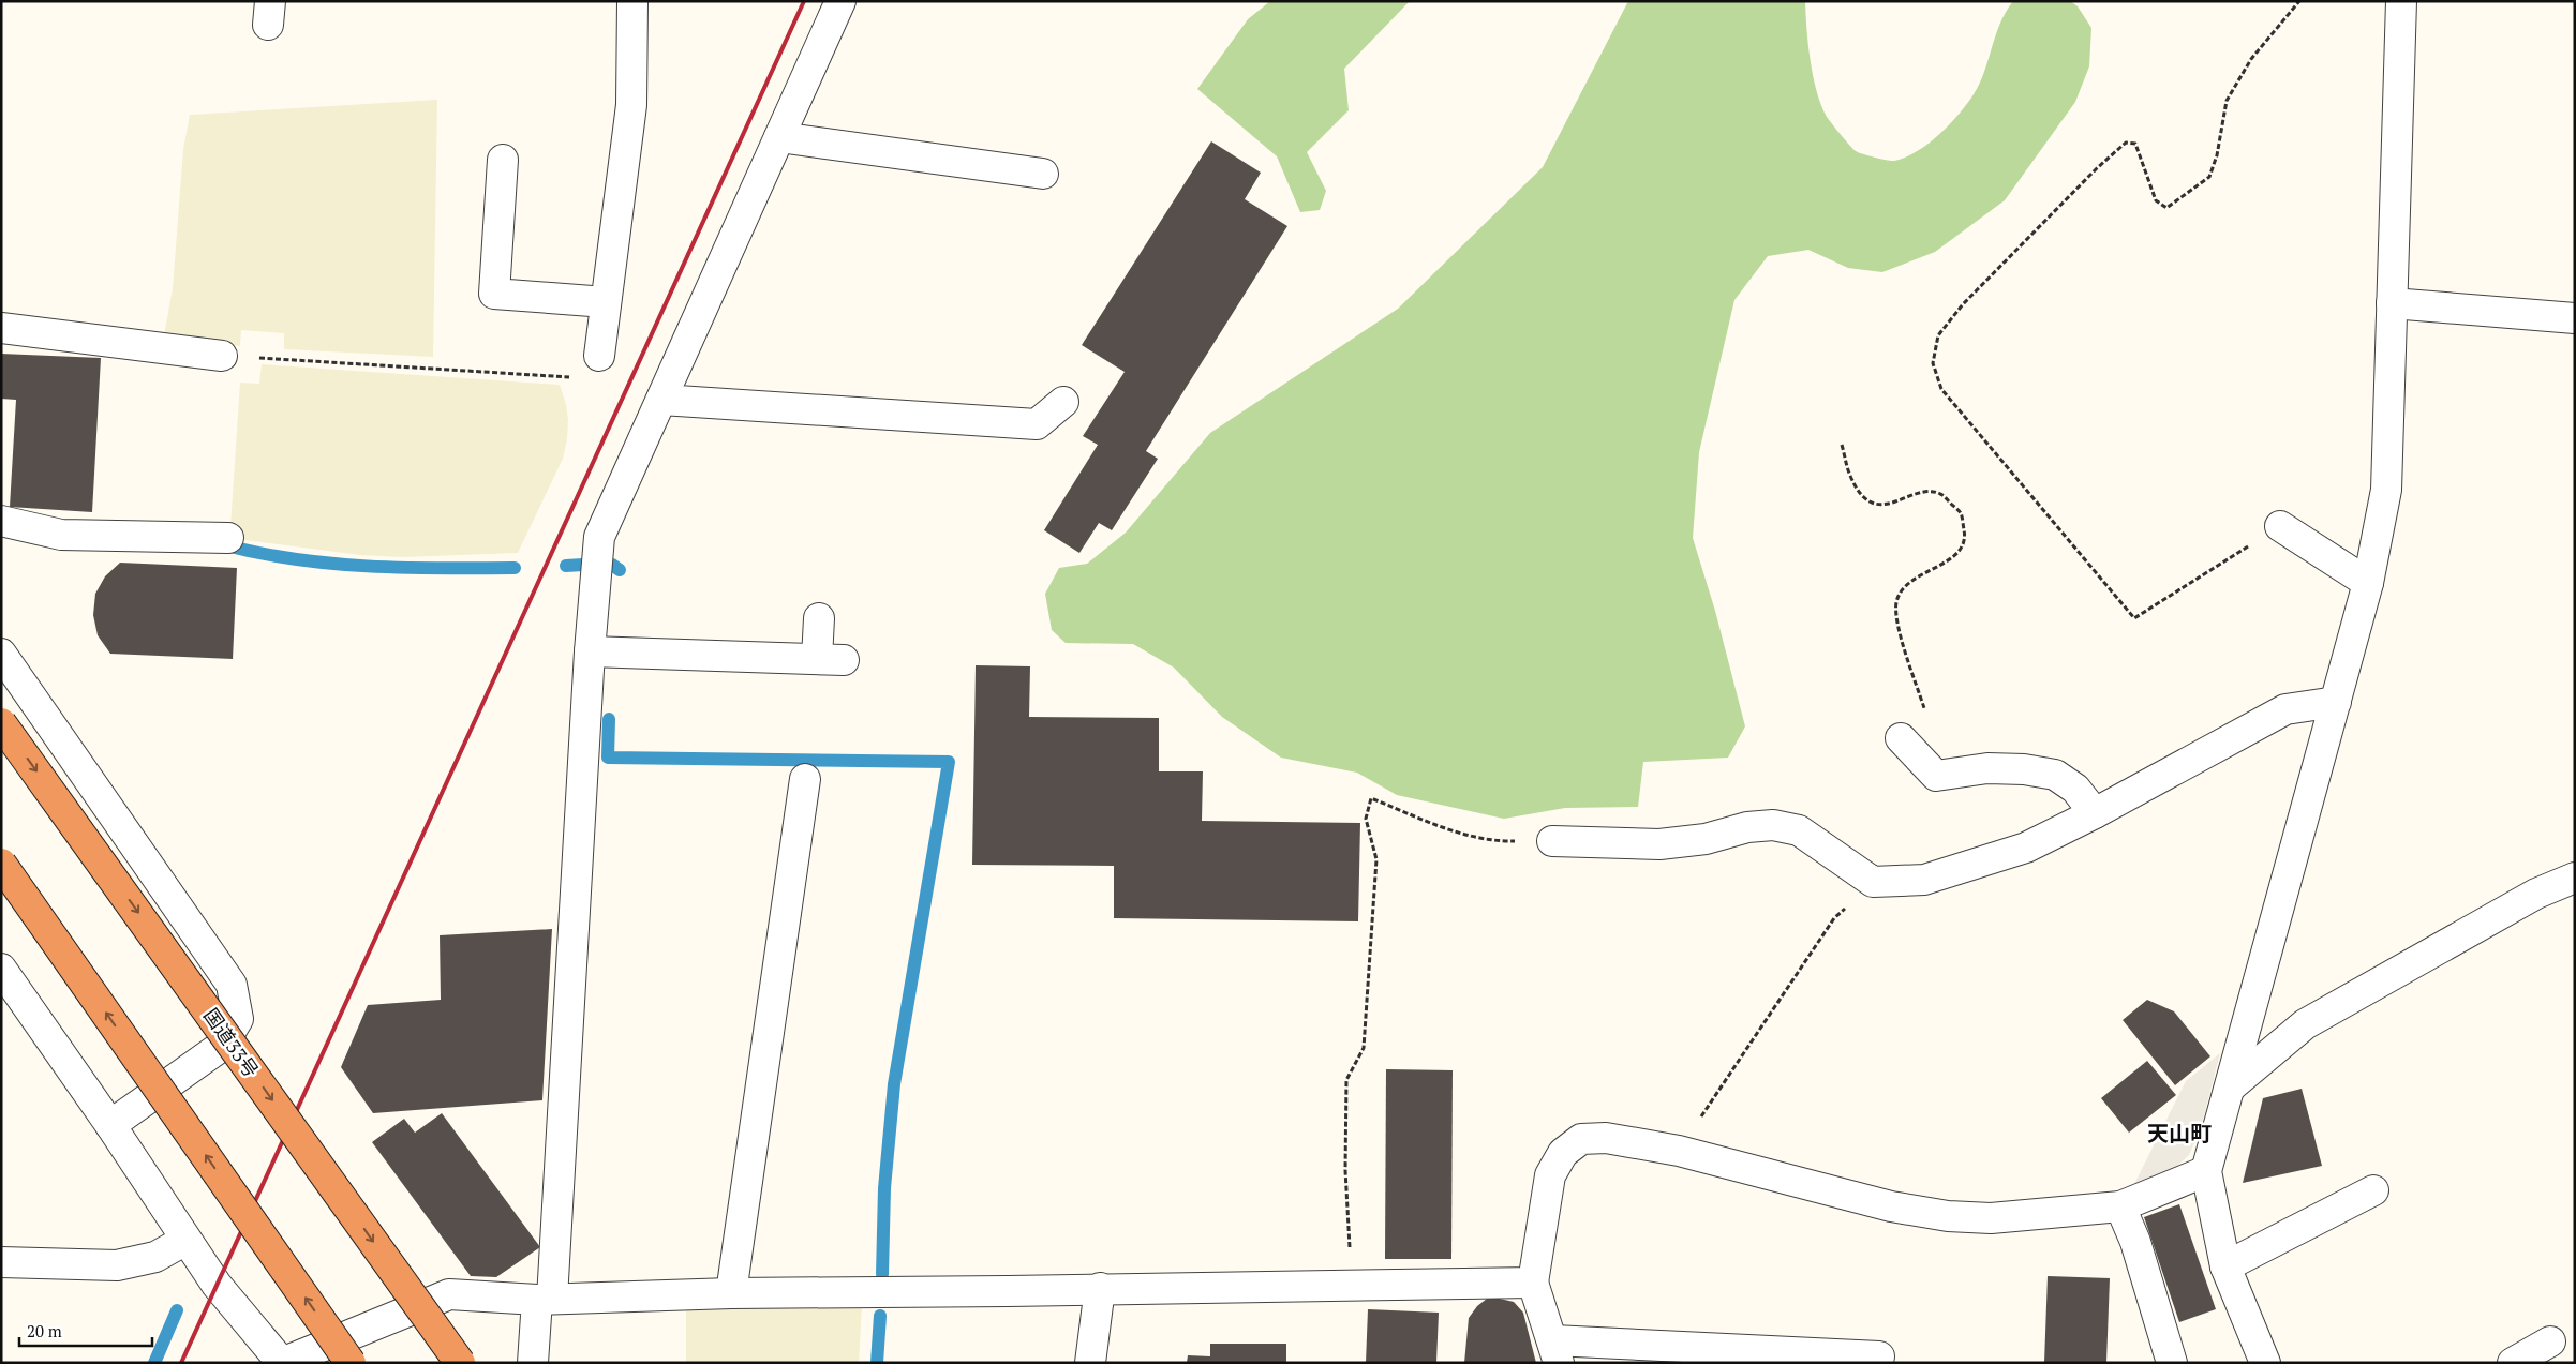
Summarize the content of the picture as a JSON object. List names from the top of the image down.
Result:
{
  "streets": {
    "highway": ["国道33号"]
  },
  "districts": ["天山町"],
  "scale_bar": "20 m"
}
